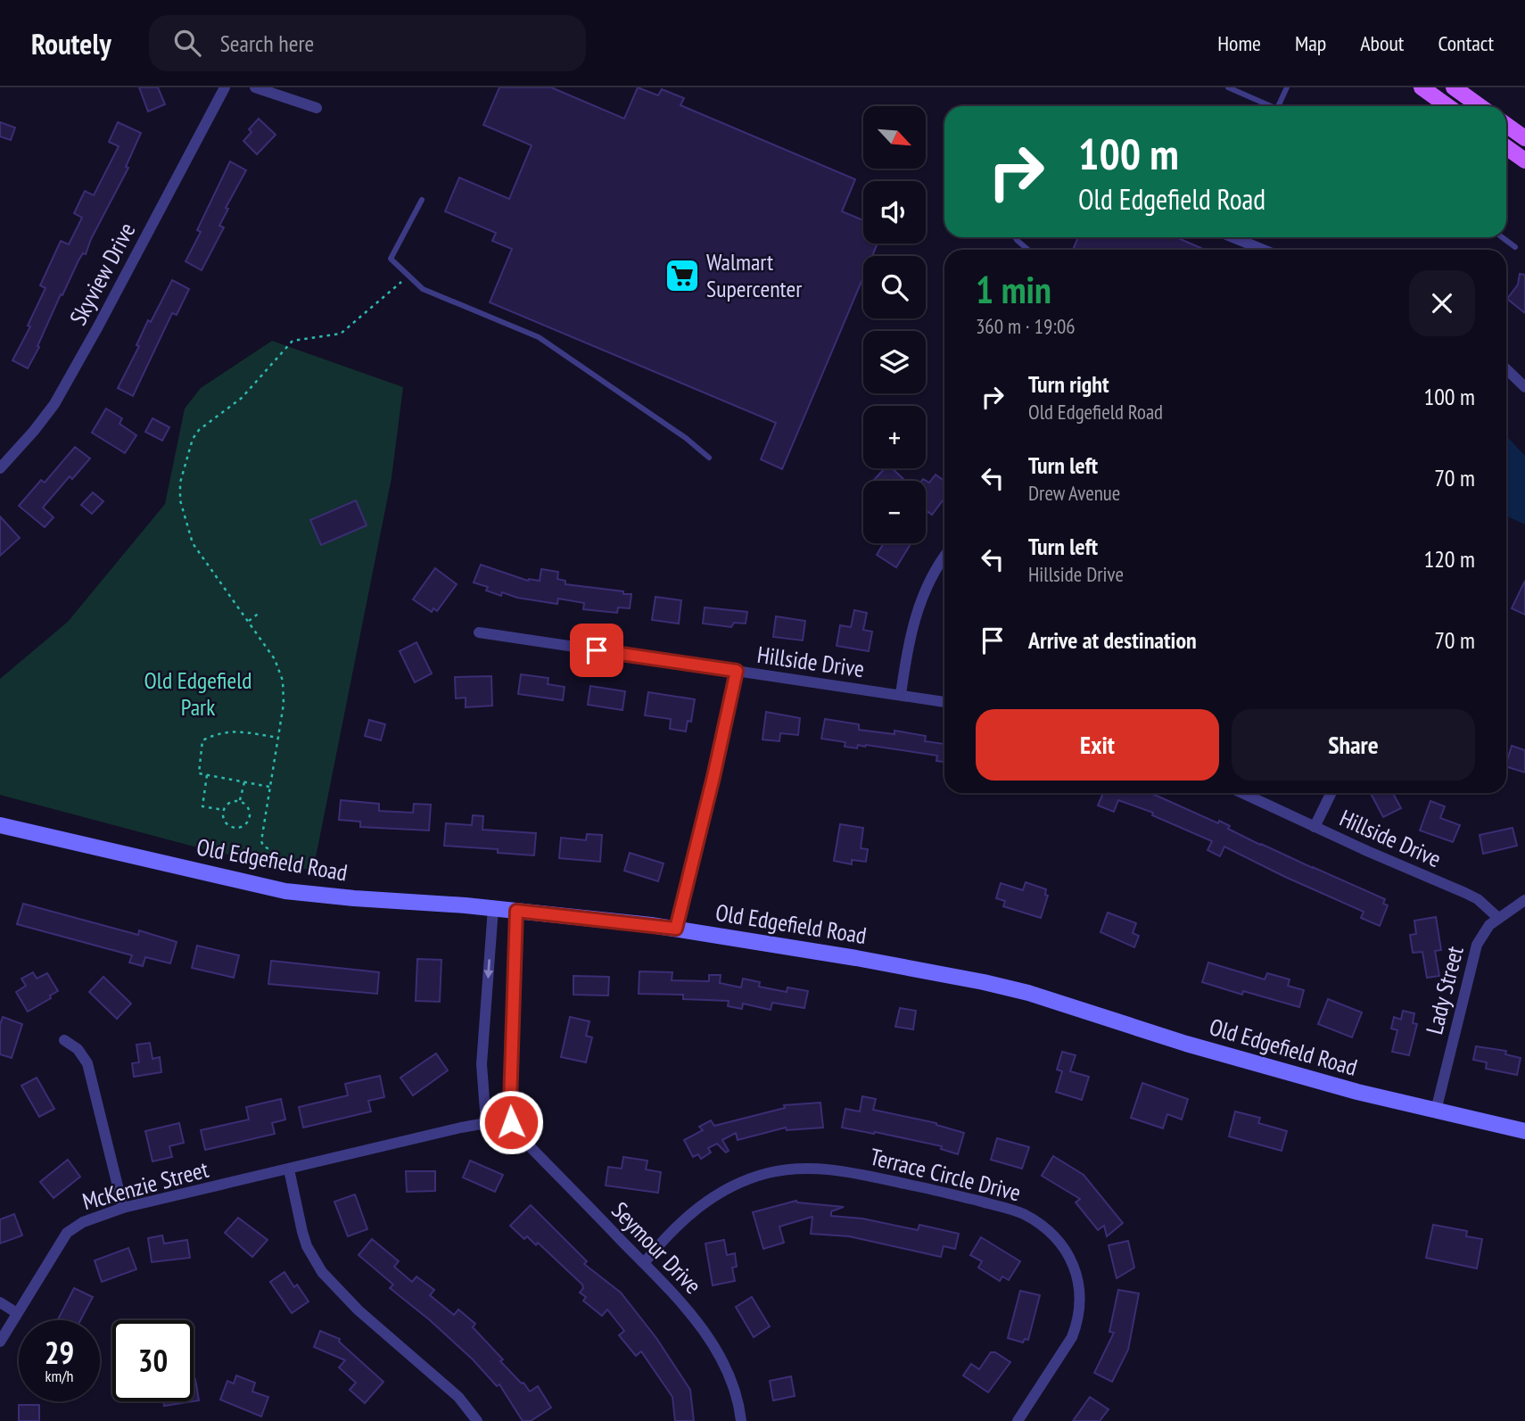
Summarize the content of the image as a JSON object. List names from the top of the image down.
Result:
{
  "streets": {
    "street": [
      "Skyview Drive",
      "Hillside Drive",
      "Old Edgefield Road",
      "Lady Street",
      "Terrace Circle Drive",
      "McKenzie Street",
      "Seymour Drive"
    ]
  },
  "crossings": [
    ["Hillside Drive", "Lady Street"],
    ["Old Edgefield Road", "Lady Street"],
    ["Terrace Circle Drive", "Seymour Drive"]
  ],
  "parks": ["Old Edgefield Park"],
  "places": {
    "supermarket": ["Walmart Supercenter"]
  },
  "north": "bottom right",
  "page": {
    "header": "Routely",
    "search": "Search here",
    "nav": [
      "Home",
      "Map",
      "About",
      "Contact"
    ],
    "map_buttons": ["+", "−"],
    "turn": ["100 m", "Old Edgefield Road"],
    "heading": ["1 min", "360 m · 19:06"],
    "list": [
      {
        "name": "Turn right",
        "note": "Old Edgefield Road",
        "value": "100 m"
      },
      {
        "name": "Turn left",
        "note": "Drew Avenue",
        "value": "70 m"
      },
      {
        "name": "Turn left",
        "note": "Hillside Drive",
        "value": "120 m"
      },
      {
        "name": "Arrive at destination",
        "value": "70 m"
      }
    ],
    "buttons": ["Exit", "Share"],
    "speed": "29 km/h",
    "limit": "30"
  }
}
